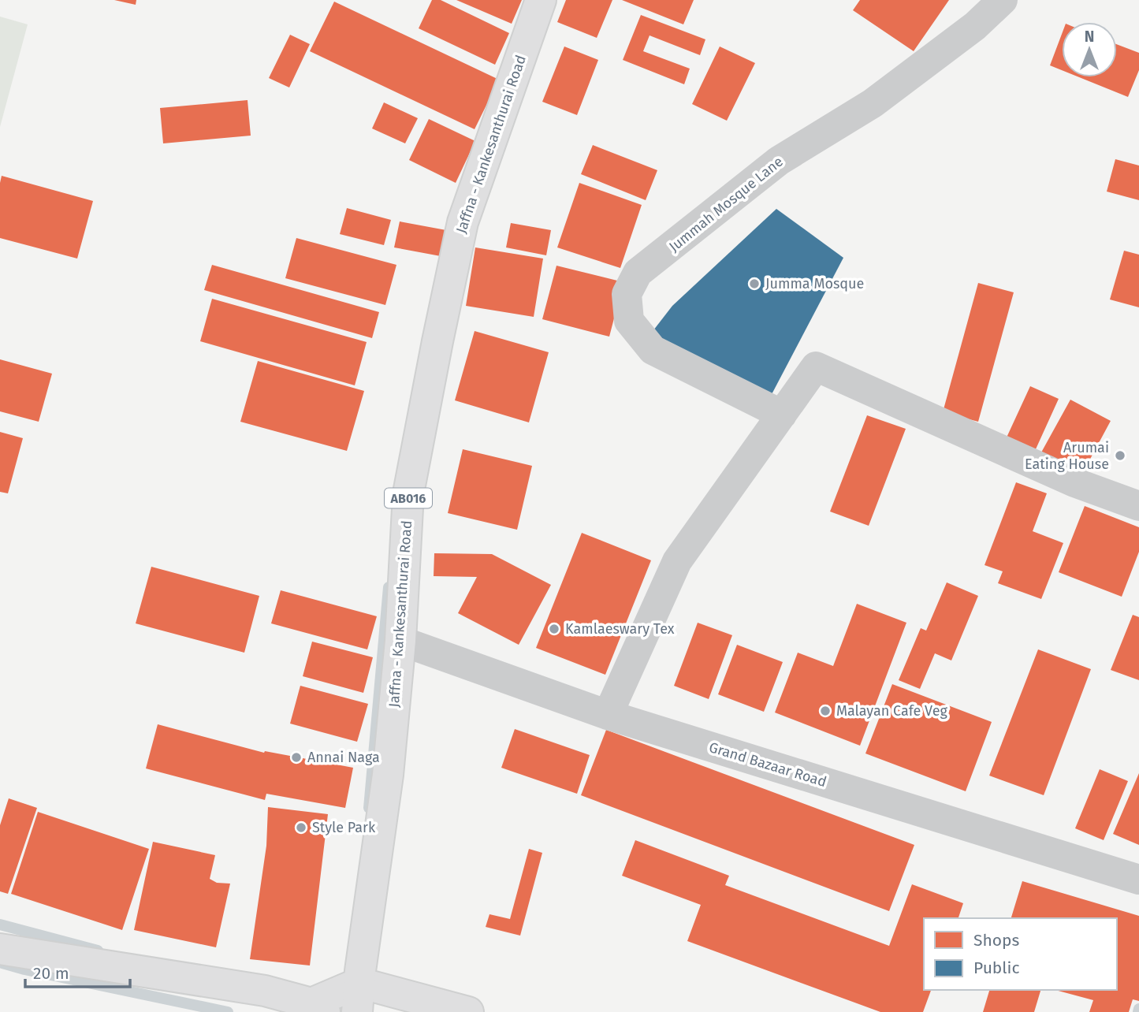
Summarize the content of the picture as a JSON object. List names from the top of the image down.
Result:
{
  "streets": {
    "main road": ["Jaffna - Kankesanthurai Road", "AB016"],
    "street": ["Jummah Mosque Lane", "Grand Bazaar Road"]
  },
  "crossings": [
    ["Jaffna - Kankesanthurai Road", "Grand Bazaar Road"]
  ],
  "places": [
    "Jumma Mosque",
    "Arumai Eating House",
    "Kamlaeswary Tex",
    "Malayan Cafe Veg",
    "Annai Naga",
    "Style Park"
  ],
  "legend": ["Shops", "Public"],
  "scale_bar": "20 m",
  "north": "top"
}
